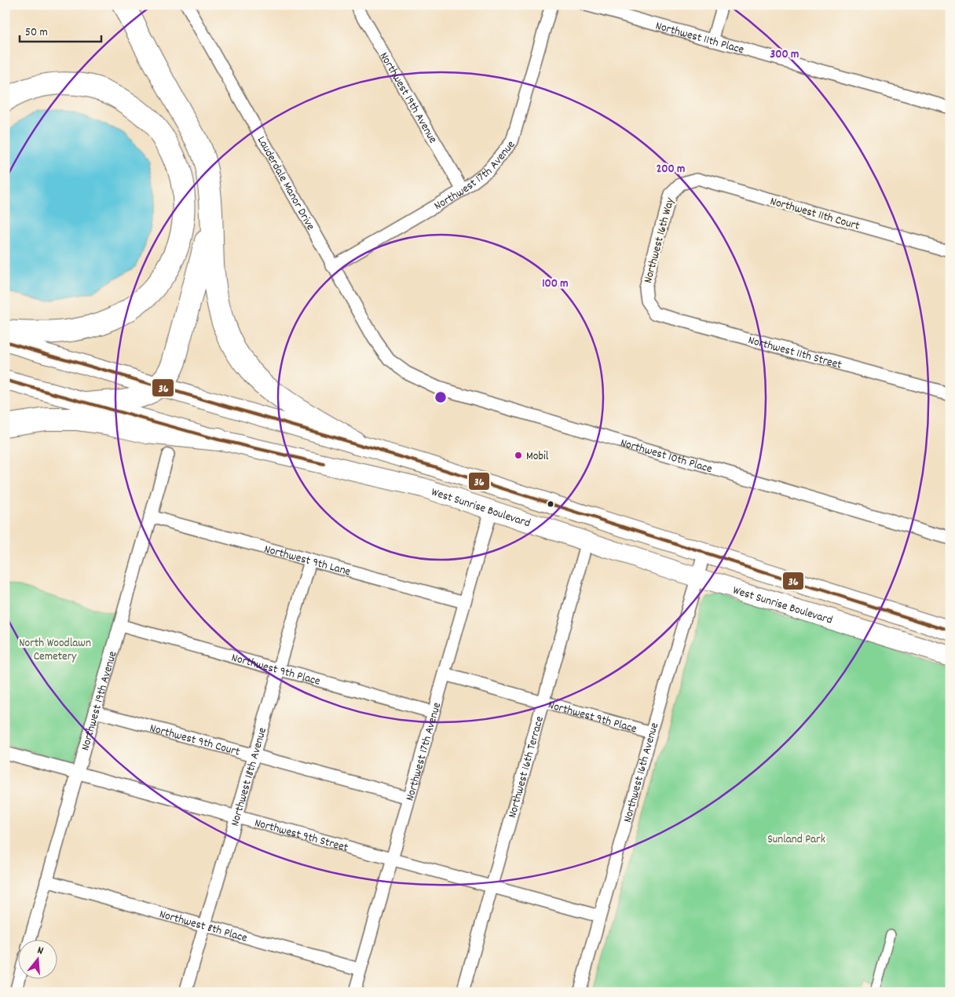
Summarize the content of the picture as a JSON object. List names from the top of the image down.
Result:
{
  "streets": {
    "main road": ["West Sunrise Boulevard"],
    "street": [
      "Northwest 11th Place",
      "Northwest 19th Avenue",
      "Northwest 17th Avenue",
      "Lauderdale Manor Drive",
      "Northwest 11th Court",
      "Northwest 16th Way",
      "Northwest 11th Street",
      "Northwest 10th Place",
      "Northwest 9th Lane",
      "Northwest 9th Place",
      "Northwest 9th Court",
      "Northwest 16th Terrace",
      "Northwest 16th Avenue",
      "Northwest 18th Avenue",
      "Northwest 9th Street",
      "Northwest 8th Place"
    ]
  },
  "crossings": [
    ["Northwest 19th Avenue", "Northwest 17th Avenue"],
    ["Northwest 19th Avenue", "Northwest 9th Lane"],
    ["Northwest 19th Avenue", "Northwest 9th Place"],
    ["Northwest 19th Avenue", "Northwest 9th Court"],
    ["Northwest 19th Avenue", "Northwest 9th Street"],
    ["Northwest 19th Avenue", "Northwest 8th Place"],
    ["Northwest 17th Avenue", "Lauderdale Manor Drive"],
    ["Northwest 17th Avenue", "West Sunrise Boulevard"],
    ["Northwest 17th Avenue", "Northwest 9th Lane"],
    ["Northwest 17th Avenue", "Northwest 9th Place"],
    ["Northwest 17th Avenue", "Northwest 9th Court"],
    ["Northwest 17th Avenue", "Northwest 9th Street"],
    ["Northwest 17th Avenue", "Northwest 8th Place"],
    ["Lauderdale Manor Drive", "Northwest 10th Place"],
    ["Northwest 11th Court", "Northwest 16th Way"],
    ["Northwest 16th Way", "Northwest 11th Street"],
    ["West Sunrise Boulevard", "Northwest 16th Terrace"],
    ["West Sunrise Boulevard", "Northwest 16th Avenue"],
    ["Northwest 9th Lane", "Northwest 18th Avenue"],
    ["Northwest 9th Place", "Northwest 16th Terrace"],
    ["Northwest 9th Place", "Northwest 16th Avenue"],
    ["Northwest 9th Place", "Northwest 18th Avenue"],
    ["Northwest 9th Court", "Northwest 18th Avenue"],
    ["Northwest 16th Terrace", "Northwest 9th Street"],
    ["Northwest 16th Avenue", "Northwest 9th Street"],
    ["Northwest 18th Avenue", "Northwest 9th Street"],
    ["Northwest 18th Avenue", "Northwest 8th Place"]
  ],
  "parks": ["North Woodlawn Cemetery", "Sunland Park"],
  "places": ["Mobil"],
  "lines": ["transit line 36"],
  "scale_bar": "50 m",
  "north": "top",
  "rings": ["300 m", "200 m", "100 m"]
}
